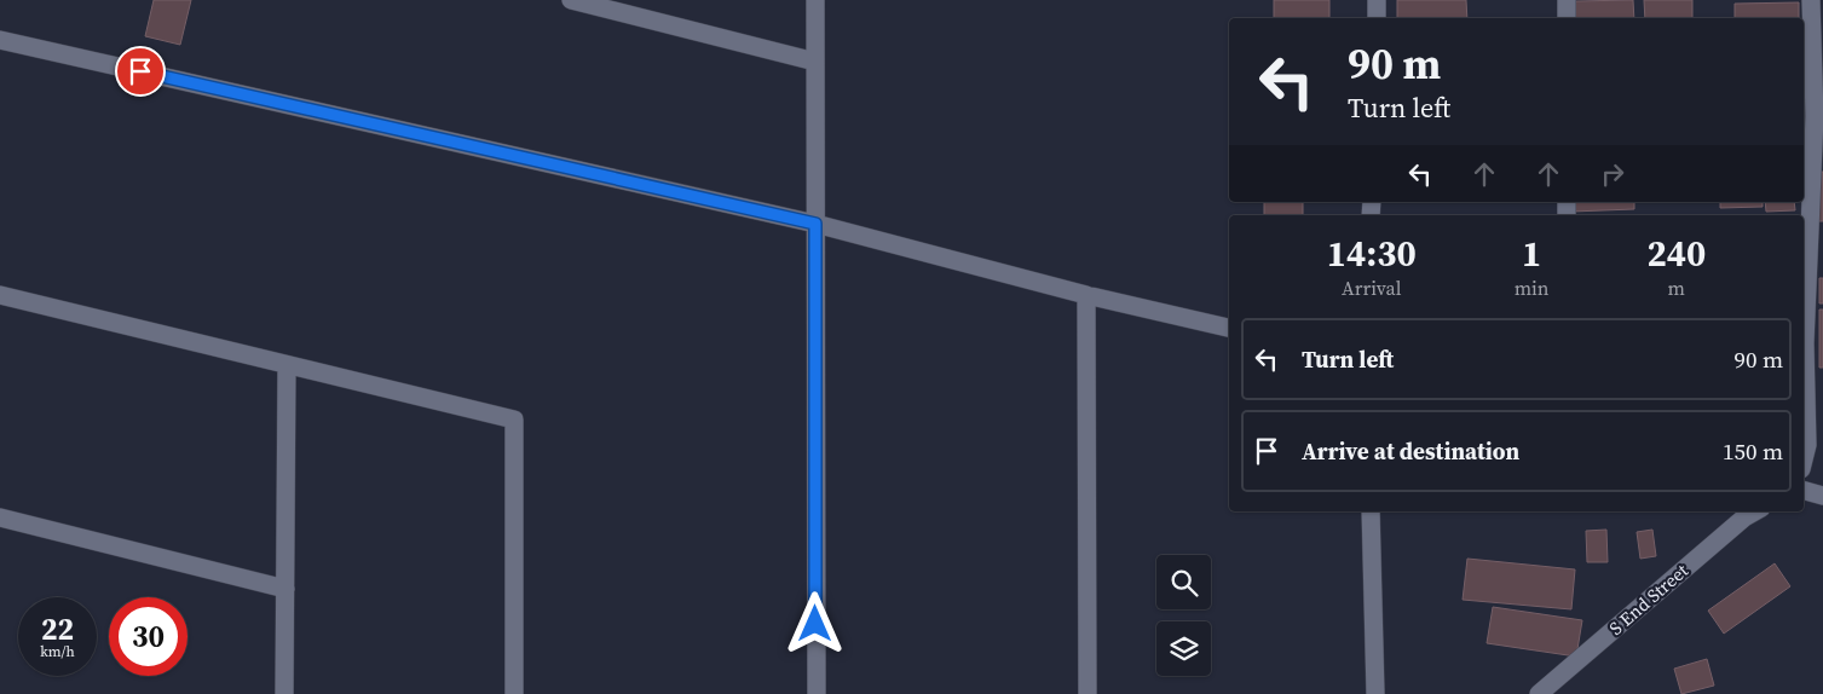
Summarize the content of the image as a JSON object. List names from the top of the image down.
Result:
{
  "streets": {
    "street": ["S End Street"]
  },
  "page": {
    "turn": ["90 m", "Turn left"],
    "eta": [
      "14:30",
      "Arrival",
      "1",
      "min",
      "240",
      "m"
    ],
    "list": [
      {
        "name": "Turn left",
        "value": "90 m"
      },
      {
        "name": "Arrive at destination",
        "value": "150 m"
      }
    ],
    "speed": "22 km/h",
    "limit": "30"
  }
}
